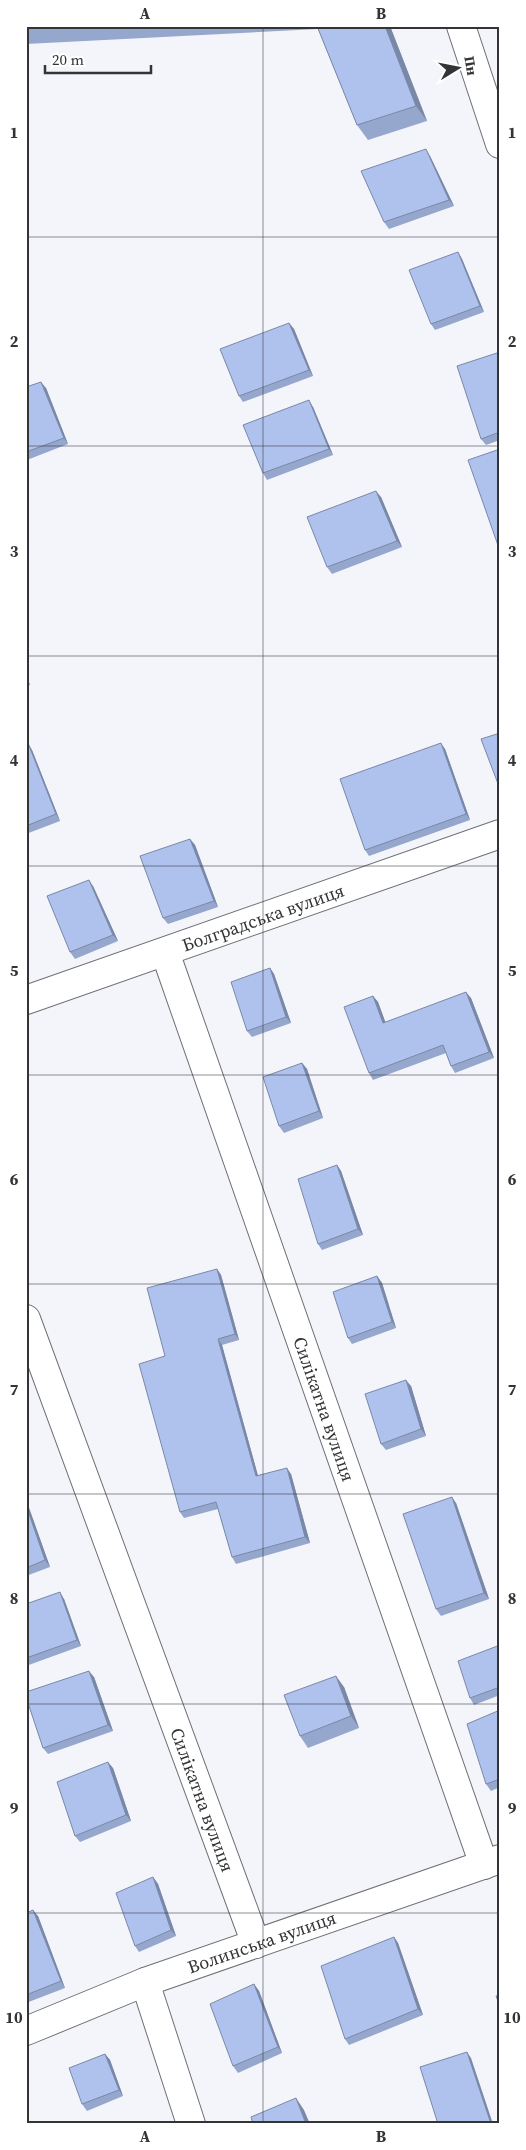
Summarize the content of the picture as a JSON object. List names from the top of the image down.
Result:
{
  "streets": {
    "street": ["Болградська вулиця", "Силікатна вулиця", "Волинська вулиця"]
  },
  "crossings": [
    ["Болградська вулиця", "Силікатна вулиця"],
    ["Силікатна вулиця", "Волинська вулиця"]
  ],
  "scale_bar": "20 m",
  "north": "right",
  "grid": {
    "columns": ["A", "B"],
    "rows": [
      "1",
      "2",
      "3",
      "4",
      "5",
      "6",
      "7",
      "8",
      "9",
      "10"
    ]
  }
}
